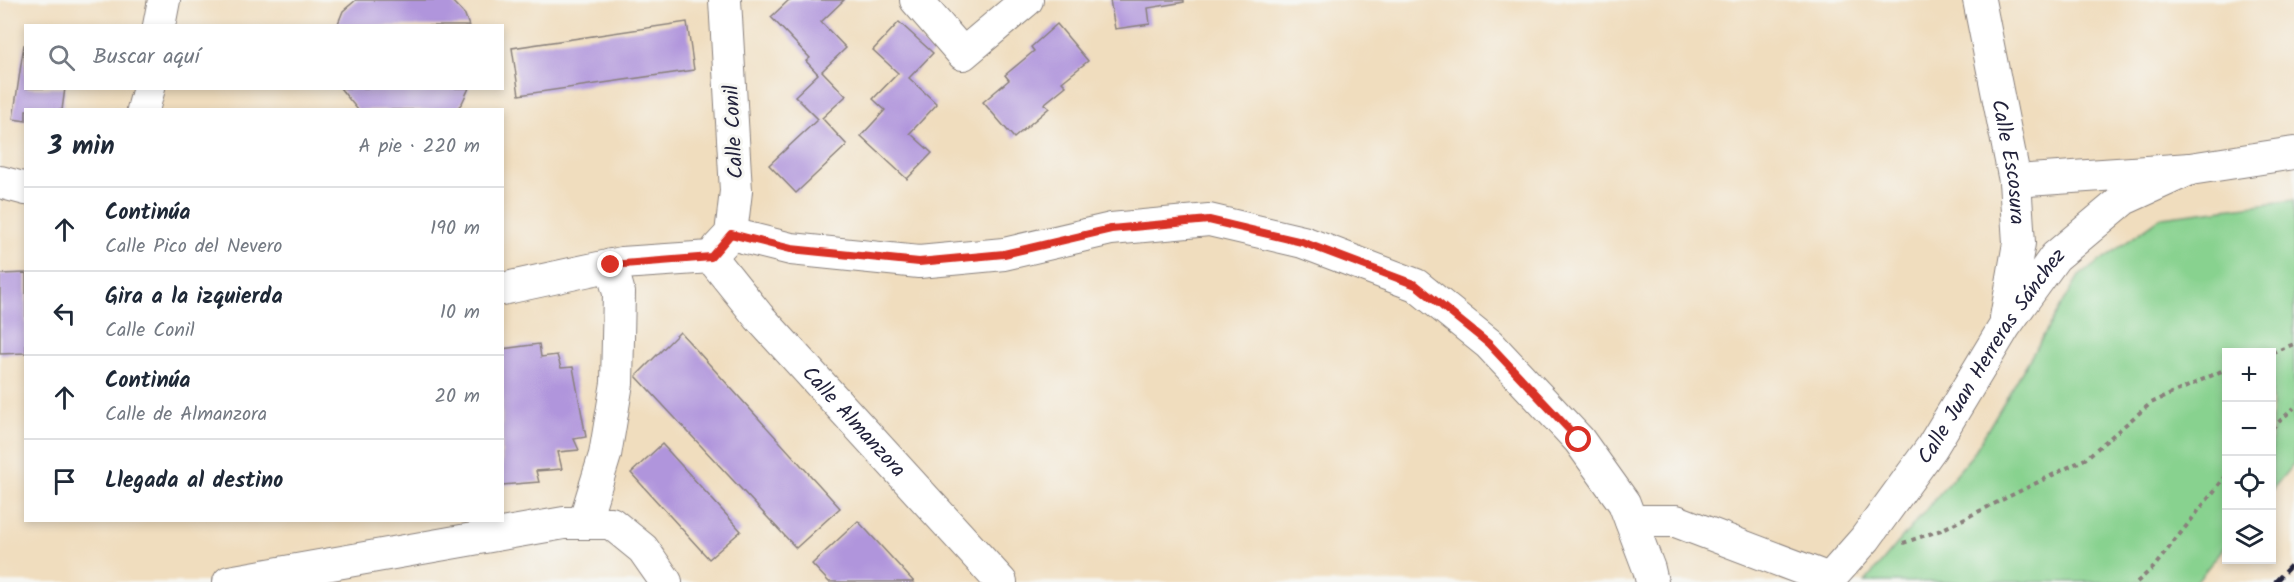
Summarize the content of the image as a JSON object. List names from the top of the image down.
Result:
{
  "streets": {
    "street": [
      "Calle Conil",
      "Calle Escosura",
      "Calle Juan Herreras Sánchez",
      "Calle Almanzora"
    ]
  },
  "crossings": [
    ["Calle Escosura", "Calle Juan Herreras Sánchez"]
  ],
  "page": {
    "search": "Buscar aquí",
    "heading": ["3 min", "A pie · 220 m"],
    "list": [
      ["Continúa", "Calle Pico del Nevero", "190 m"],
      ["Gira a la izquierda", "Calle Conil", "10 m"],
      ["Continúa", "Calle de Almanzora", "20 m"],
      "Llegada al destino"
    ],
    "map_buttons": ["+", "−"]
  }
}
